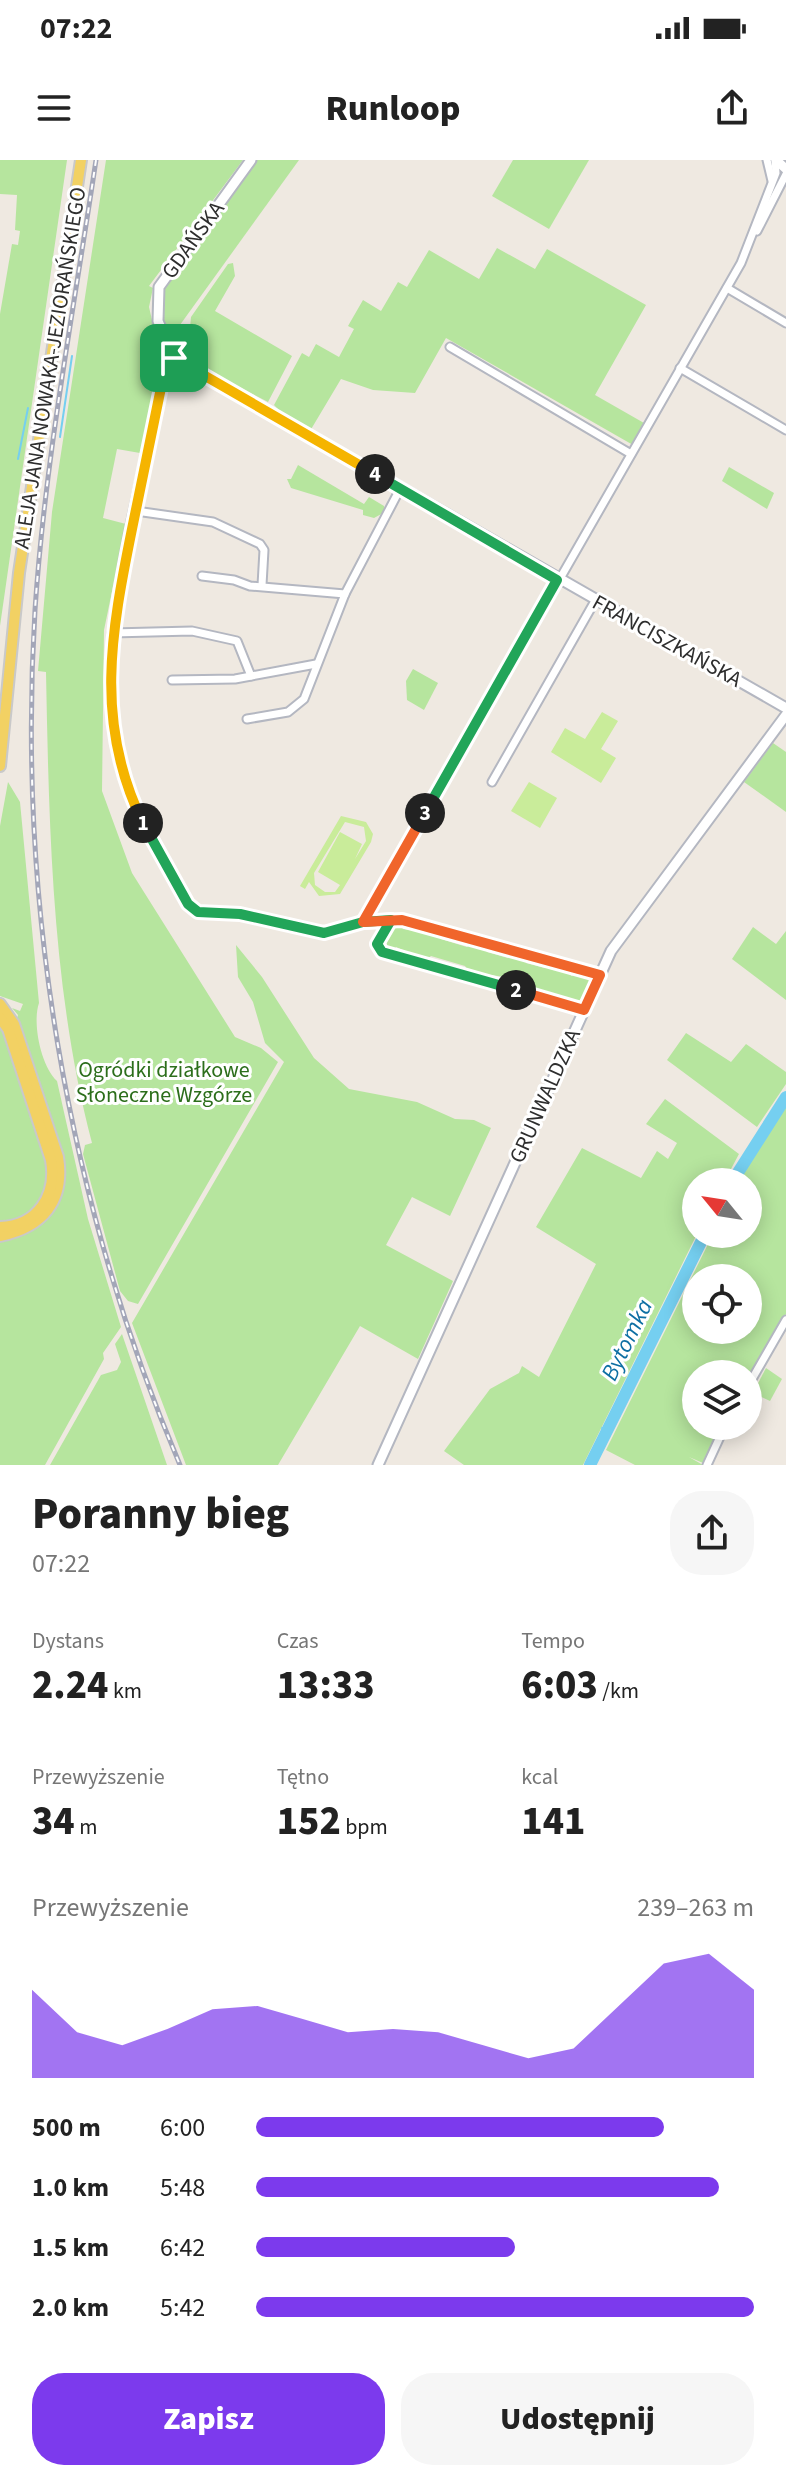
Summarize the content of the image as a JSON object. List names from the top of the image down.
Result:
{
  "streets": {
    "main road": ["ALEJA JANA NOWAKA-JEZIORAŃSKIEGO"],
    "street": ["GDAŃSKA", "FRANCISZKAŃSKA", "GRUNWALDZKA"]
  },
  "crossings": [
    ["GDAŃSKA", "FRANCISZKAŃSKA"]
  ],
  "water": ["Bytomka"],
  "parks": ["Ogródki działkowe Słoneczne Wzgórze"],
  "north": "top left",
  "page": {
    "status": "07:22",
    "header": "Runloop",
    "pins": [
      "4",
      "3",
      "1",
      "2"
    ],
    "heading": ["Poranny bieg", "07:22"],
    "stats": [
      ["Dystans", "2.24 km"],
      ["Czas", "13:33"],
      ["Tempo", "6:03 /km"],
      ["Przewyższenie", "34 m"],
      ["Tętno", "152 bpm"],
      ["kcal", "141"]
    ],
    "chart": ["Przewyższenie", "239–263 m"],
    "list": [
      {
        "name": "500 m",
        "note": "6:00"
      },
      {
        "name": "1.0 km",
        "note": "5:48"
      },
      {
        "name": "1.5 km",
        "note": "6:42"
      },
      {
        "name": "2.0 km",
        "note": "5:42"
      }
    ],
    "buttons": ["Zapisz", "Udostępnij"]
  }
}
